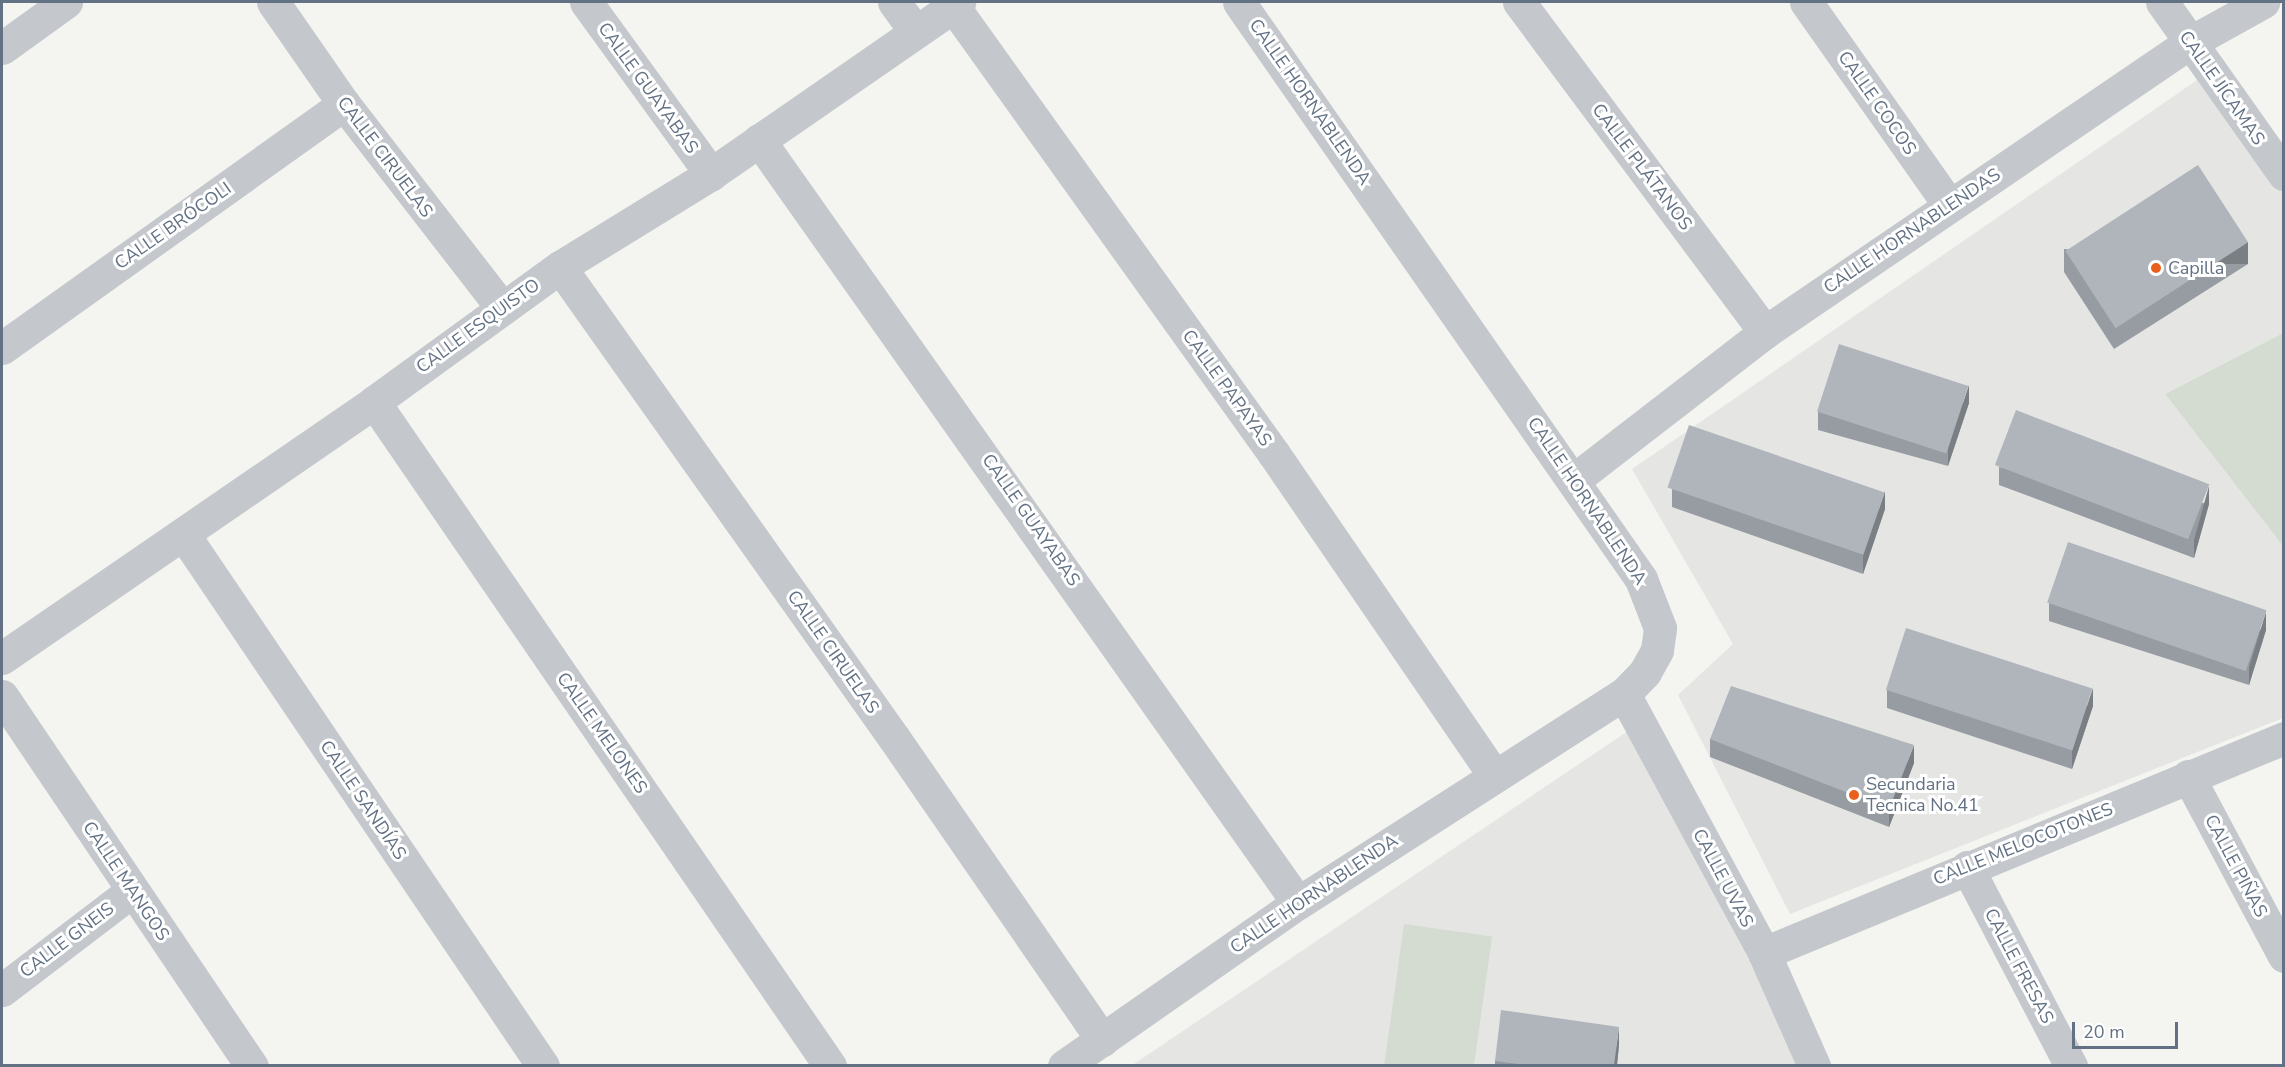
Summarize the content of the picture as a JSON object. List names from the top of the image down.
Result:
{
  "streets": {
    "street": [
      "CALLE GUAYABAS",
      "CALLE JÍCAMAS",
      "CALLE HORNABLENDA",
      "CALLE COCOS",
      "CALLE CIRUELAS",
      "CALLE PLÁTANOS",
      "CALLE BRÓCOLI",
      "CALLE HORNABLENDAS",
      "CALLE ESQUISTO",
      "CALLE PAPAYAS",
      "CALLE MELONES",
      "CALLE SANDÍAS",
      "CALLE MELOCOTONES",
      "CALLE PIÑAS",
      "CALLE UVAS",
      "CALLE MANGOS",
      "CALLE GNEIS",
      "CALLE FRESAS"
    ]
  },
  "crossings": [
    ["CALLE GUAYABAS", "CALLE HORNABLENDA"],
    ["CALLE GUAYABAS", "CALLE ESQUISTO"],
    ["CALLE JÍCAMAS", "CALLE HORNABLENDAS"],
    ["CALLE HORNABLENDA", "CALLE CIRUELAS"],
    ["CALLE HORNABLENDA", "CALLE HORNABLENDAS"],
    ["CALLE HORNABLENDA", "CALLE PAPAYAS"],
    ["CALLE HORNABLENDA", "CALLE UVAS"],
    ["CALLE COCOS", "CALLE HORNABLENDAS"],
    ["CALLE CIRUELAS", "CALLE BRÓCOLI"],
    ["CALLE CIRUELAS", "CALLE ESQUISTO"],
    ["CALLE PLÁTANOS", "CALLE HORNABLENDAS"],
    ["CALLE ESQUISTO", "CALLE PAPAYAS"],
    ["CALLE ESQUISTO", "CALLE MELONES"],
    ["CALLE ESQUISTO", "CALLE SANDÍAS"],
    ["CALLE MELOCOTONES", "CALLE PIÑAS"],
    ["CALLE MELOCOTONES", "CALLE UVAS"],
    ["CALLE MELOCOTONES", "CALLE FRESAS"],
    ["CALLE MANGOS", "CALLE GNEIS"]
  ],
  "places": ["Capilla", "Secundaria Tecnica No.41"],
  "scale_bar": "20 m"
}
